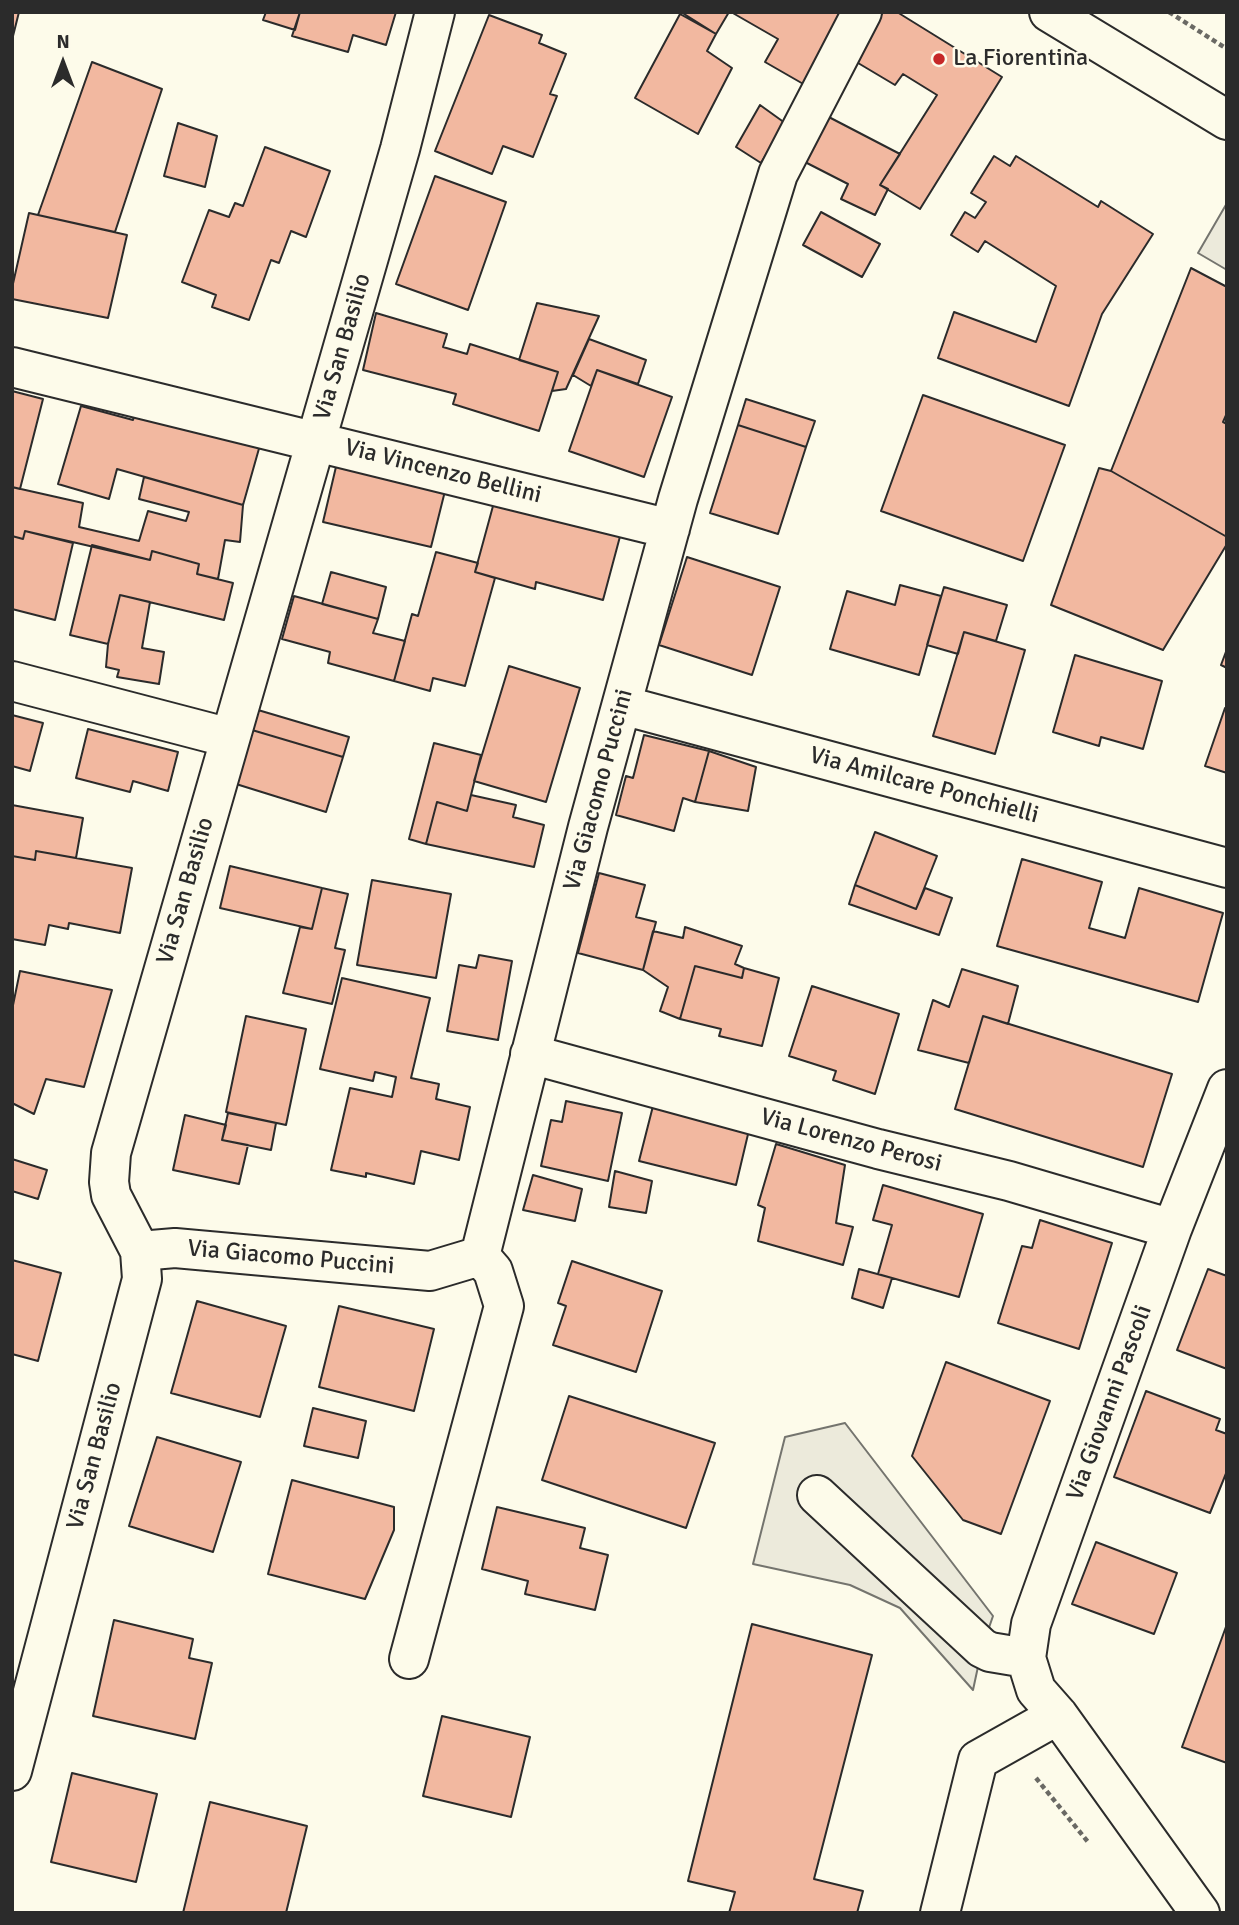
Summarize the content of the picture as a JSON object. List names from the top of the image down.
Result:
{
  "streets": {
    "street": [
      "Via San Basilio",
      "Via Vincenzo Bellini",
      "Via Amilcare Ponchielli",
      "Via Giacomo Puccini",
      "Via Lorenzo Perosi",
      "Via Giovanni Pascoli"
    ]
  },
  "crossings": [
    ["Via San Basilio", "Via Vincenzo Bellini"],
    ["Via San Basilio", "Via Giacomo Puccini"],
    ["Via Vincenzo Bellini", "Via Giacomo Puccini"],
    ["Via Amilcare Ponchielli", "Via Giacomo Puccini"],
    ["Via Giacomo Puccini", "Via Lorenzo Perosi"],
    ["Via Lorenzo Perosi", "Via Giovanni Pascoli"]
  ],
  "places": ["La Fiorentina"],
  "north": "top"
}
